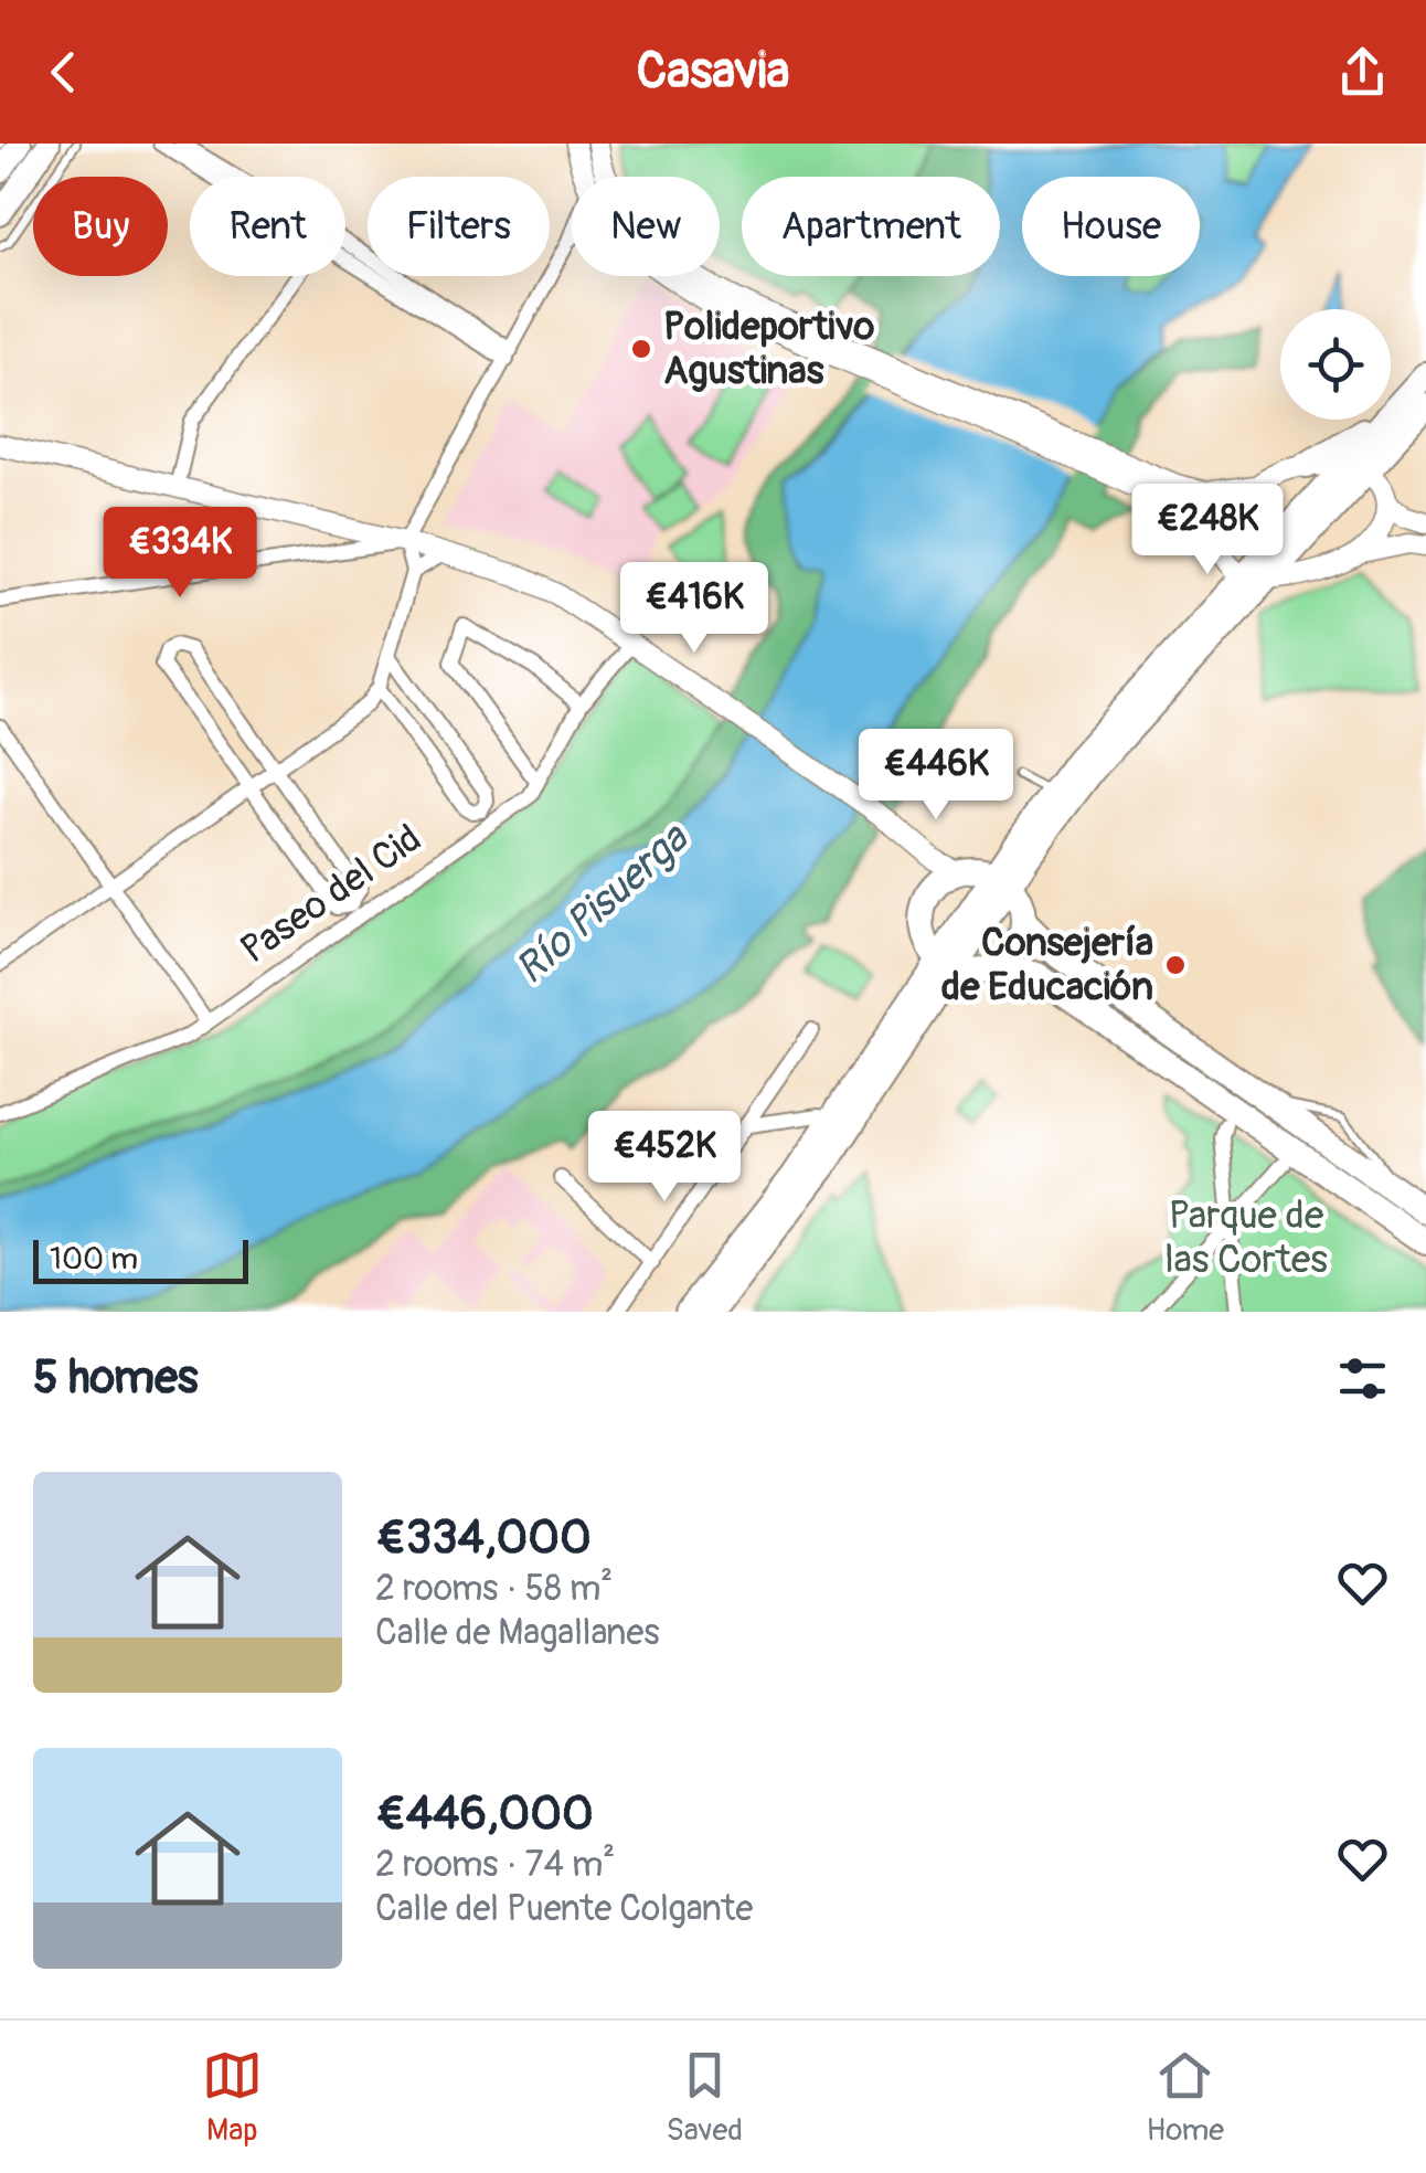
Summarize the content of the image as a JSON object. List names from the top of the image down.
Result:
{
  "streets": {
    "street": ["Paseo del Cid"]
  },
  "water": ["Río Pisuerga"],
  "parks": ["Parque de las Cortes"],
  "places": ["Polideportivo Agustinas", "Consejería de Educación"],
  "scale_bar": "100 m",
  "page": {
    "header": "Casavia",
    "chip": [
      "Buy",
      "Rent",
      "Filters",
      "New",
      "Apartment",
      "House"
    ],
    "price": [
      "€248K",
      "€334K",
      "€416K",
      "€446K",
      "€452K"
    ],
    "scale": "100 m",
    "heading": "5 homes",
    "list": [
      {
        "name": "€334,000",
        "note": "2 rooms · 58 m² · Calle de Magallanes"
      },
      {
        "name": "€446,000",
        "note": "2 rooms · 74 m² · Calle del Puente Colgante"
      }
    ],
    "tabs": ["Map", "Saved", "Home"]
  }
}
